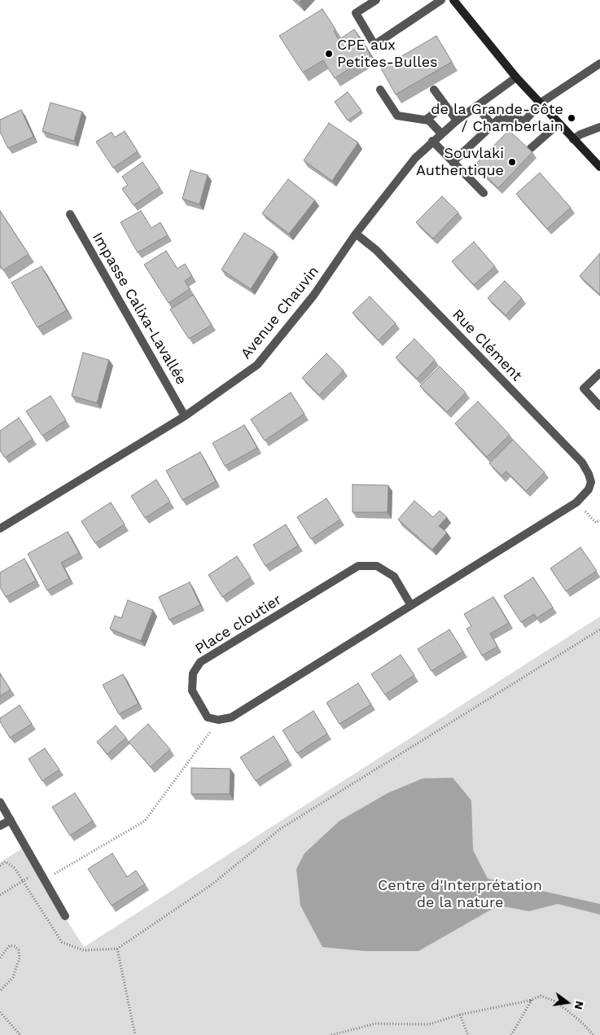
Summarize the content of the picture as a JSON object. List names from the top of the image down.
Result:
{
  "streets": {
    "street": [
      "Impasse Calixa-Lavallée",
      "Avenue Chauvin",
      "Rue Clément",
      "Place cloutier"
    ]
  },
  "crossings": [
    ["Impasse Calixa-Lavallée", "Avenue Chauvin"],
    ["Avenue Chauvin", "Rue Clément"],
    ["Rue Clément", "Place cloutier"]
  ],
  "parks": ["Centre d'Interprétation de la nature"],
  "places": ["CPE aux Petites-Bulles", "de la Grande-Côte / Chamberlain", "Souvlaki Authentique"],
  "north": "right"
}
